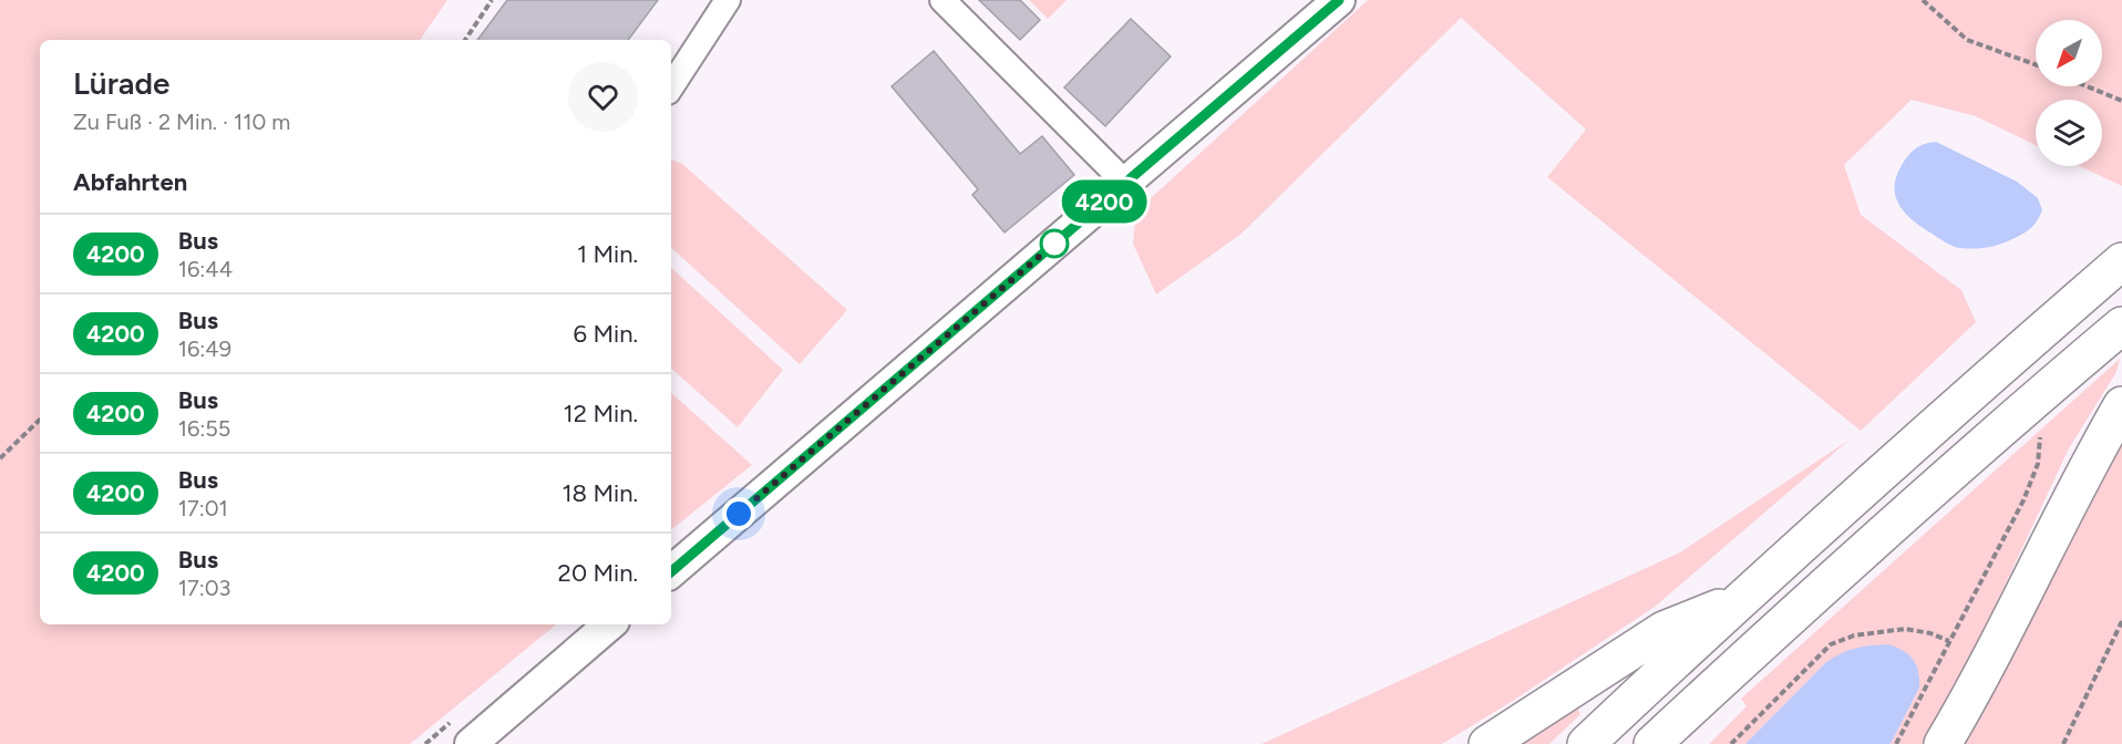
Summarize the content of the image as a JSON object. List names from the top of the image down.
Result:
{
  "lines": ["bus line 4200"],
  "north": "bottom left",
  "page": {
    "on_map": "4200",
    "heading": [
      ["Lürade", "Zu Fuß · 2 Min. · 110 m"],
      "Abfahrten"
    ],
    "list": [
      {
        "mark": "4200",
        "name": "Bus",
        "note": "16:44",
        "value": "1 Min."
      },
      {
        "mark": "4200",
        "name": "Bus",
        "note": "16:49",
        "value": "6 Min."
      },
      {
        "mark": "4200",
        "name": "Bus",
        "note": "16:55",
        "value": "12 Min."
      },
      {
        "mark": "4200",
        "name": "Bus",
        "note": "17:01",
        "value": "18 Min."
      },
      {
        "mark": "4200",
        "name": "Bus",
        "note": "17:03",
        "value": "20 Min."
      }
    ]
  }
}
